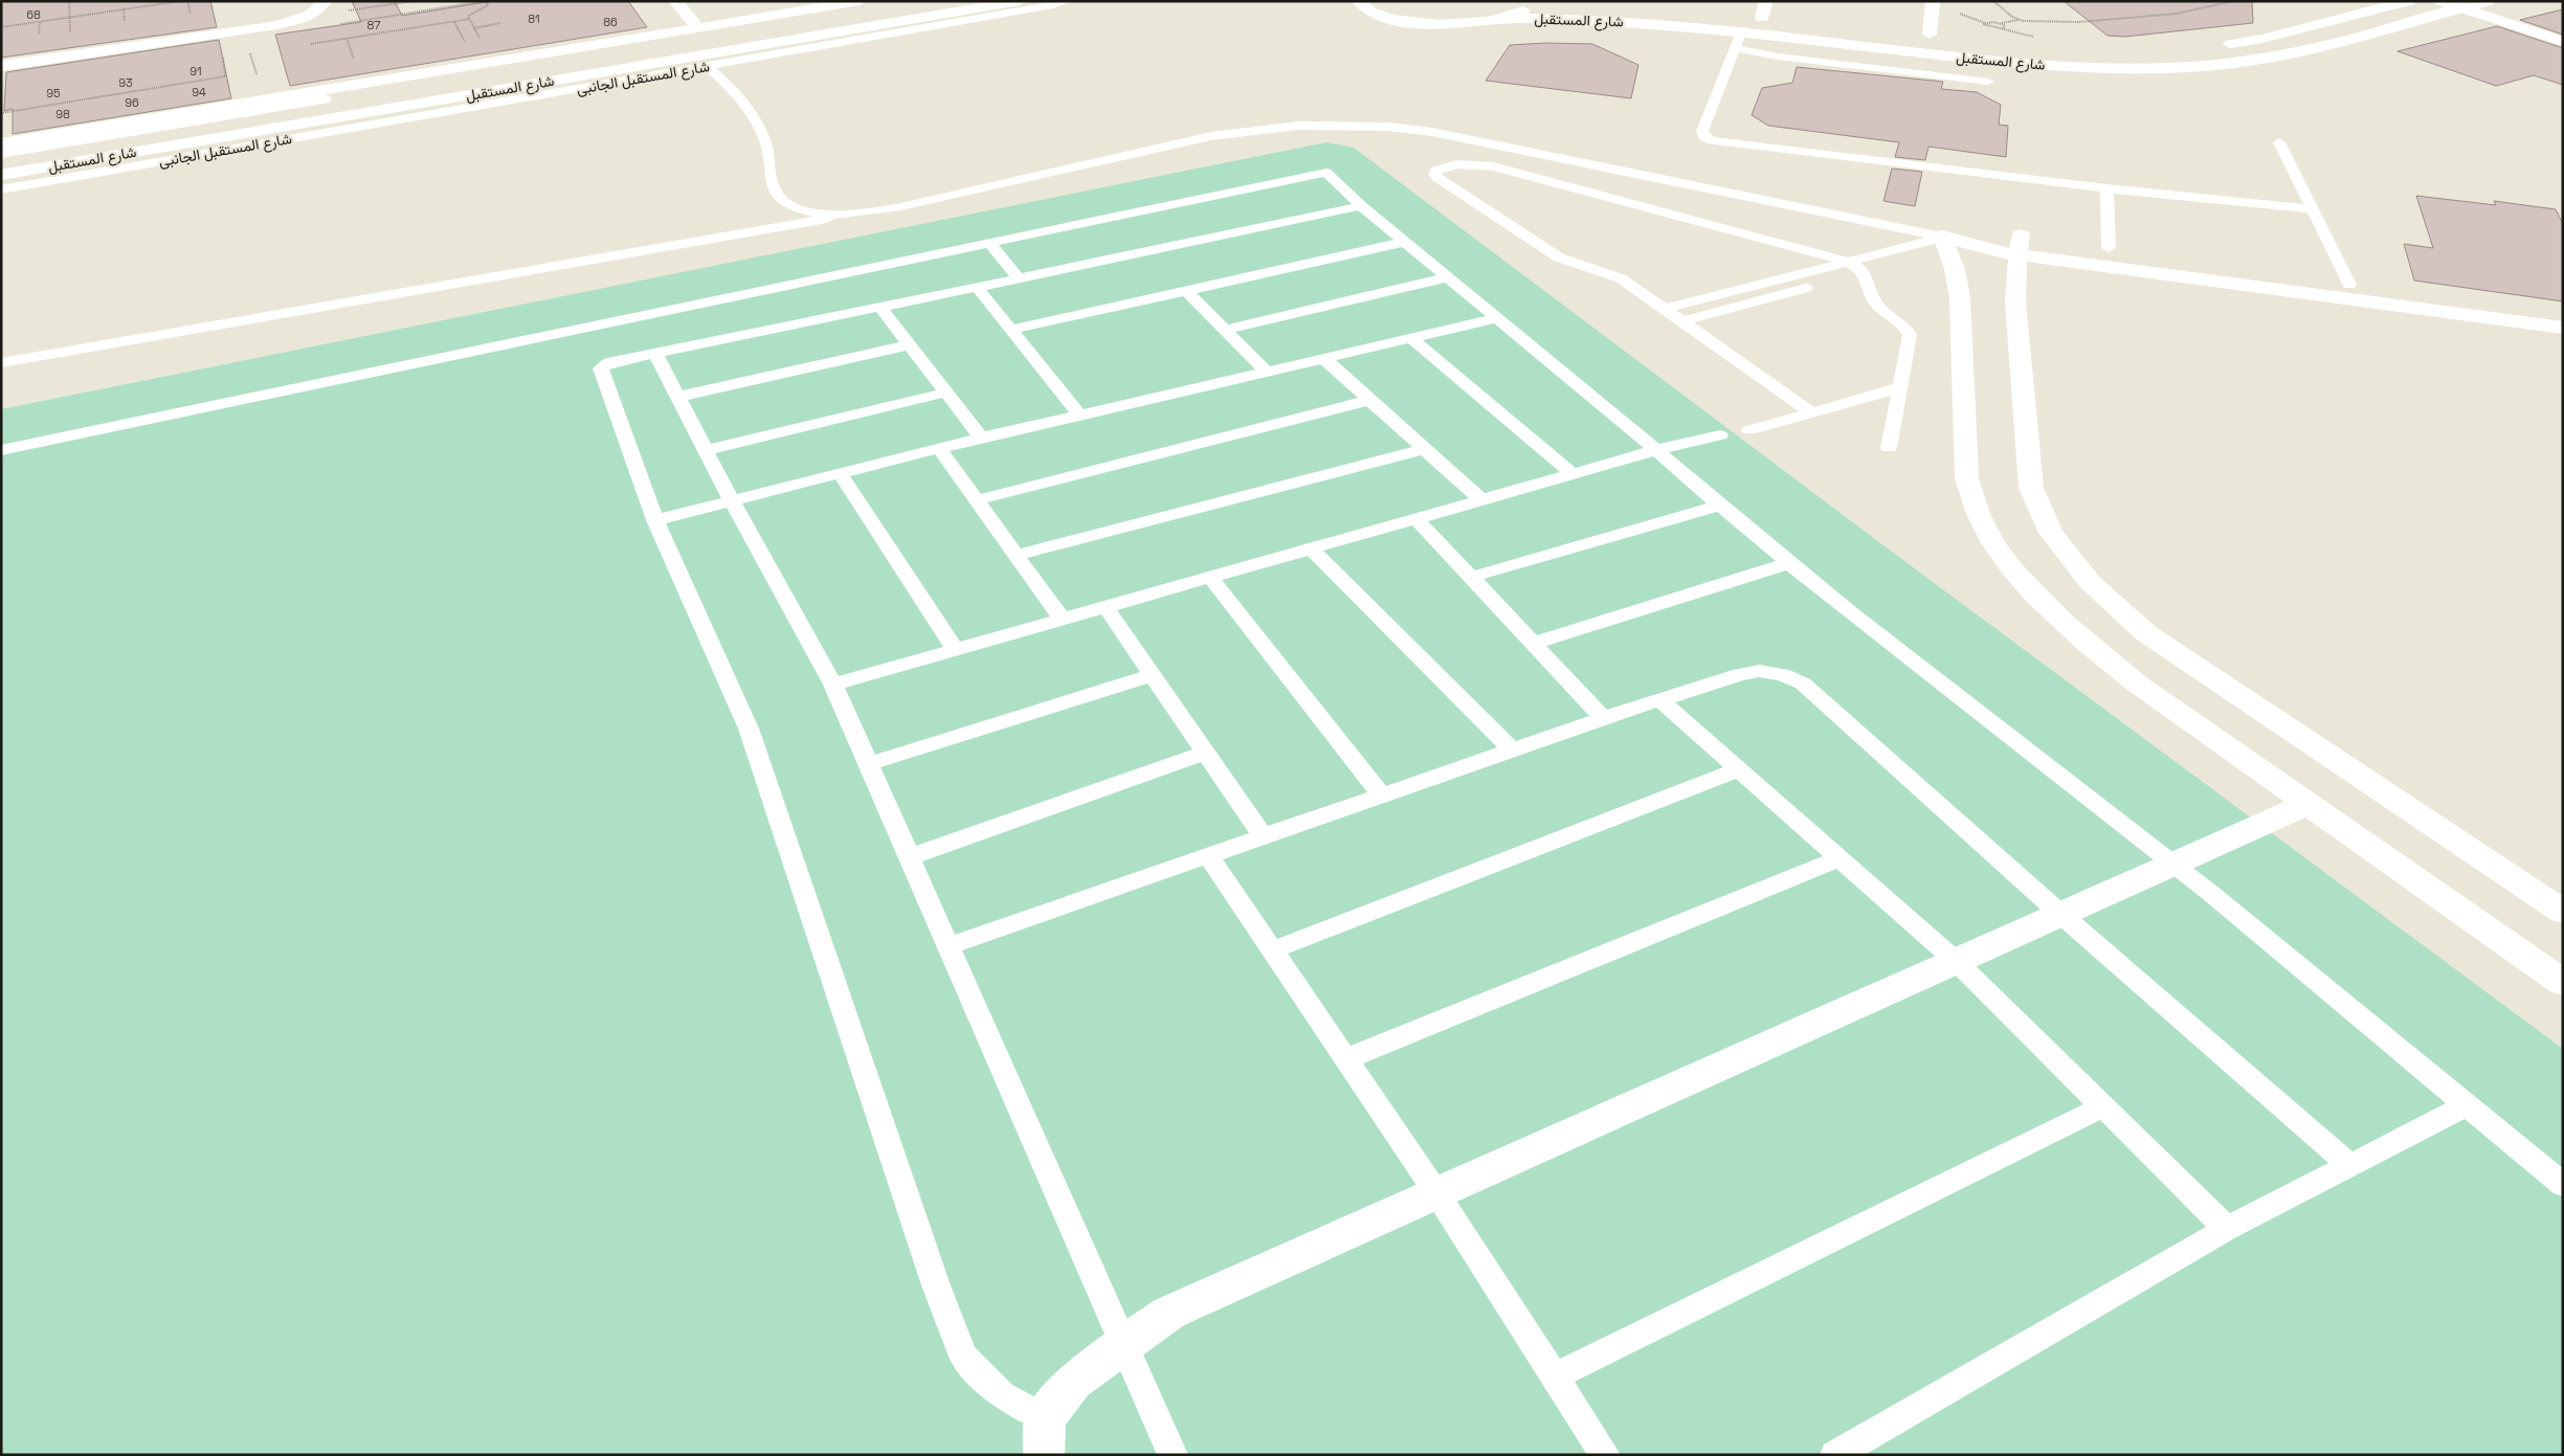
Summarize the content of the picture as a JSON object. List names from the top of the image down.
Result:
{
  "streets": {
    "street": ["شارع المستقبل"],
    "lane": ["شارع المستقبل الجانبى"]
  },
  "crossings": [
    ["شارع المستقبل", "شارع المستقبل الجانبى"]
  ],
  "house_numbers": [
    "68",
    "81",
    "86",
    "87",
    "91",
    "93",
    "94",
    "95",
    "96",
    "98"
  ]
}
